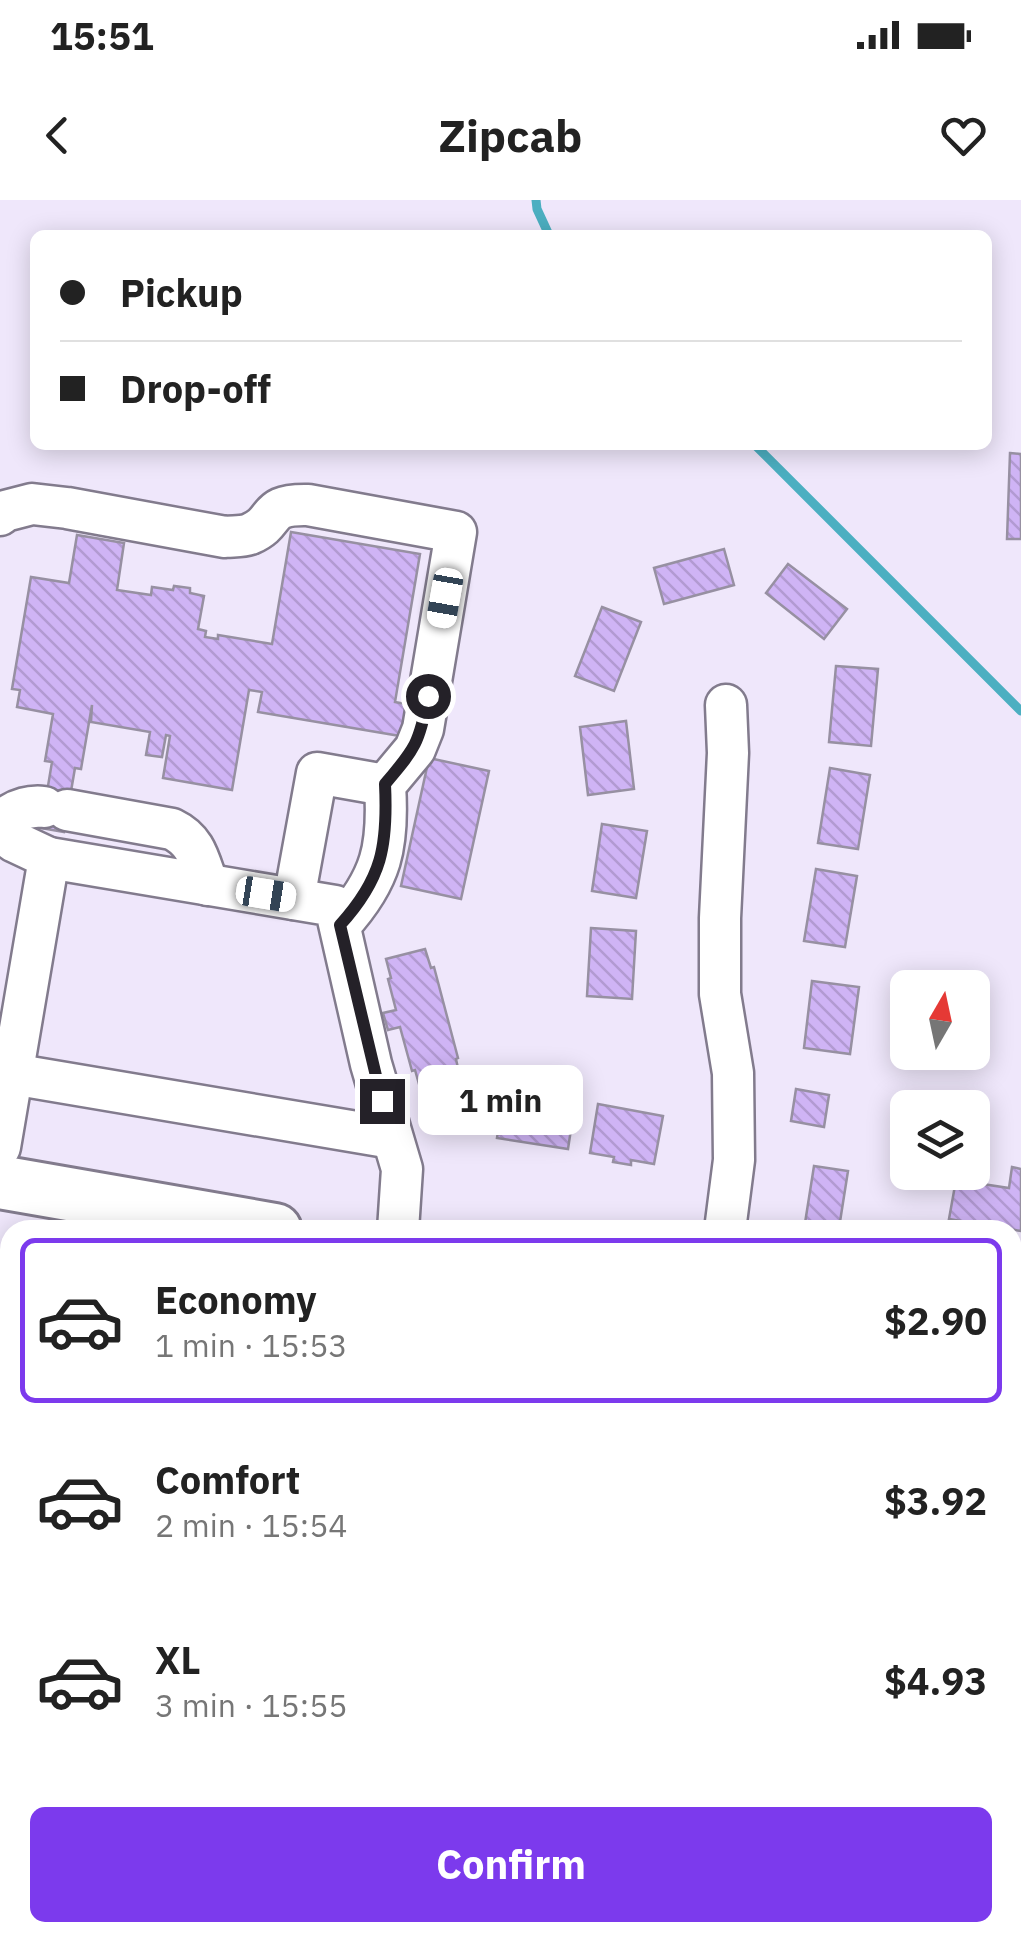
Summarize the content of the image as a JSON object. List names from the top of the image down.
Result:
{
  "north": "top",
  "page": {
    "status": "15:51",
    "header": "Zipcab",
    "banner": ["Pickup", "Drop-off"],
    "bubble": "1 min",
    "list": [
      {
        "name": "Economy",
        "note": "1 min · 15:53",
        "value": "$2.90"
      },
      {
        "name": "Comfort",
        "note": "2 min · 15:54",
        "value": "$3.92"
      },
      {
        "name": "XL",
        "note": "3 min · 15:55",
        "value": "$4.93"
      }
    ],
    "buttons": "Confirm"
  }
}
